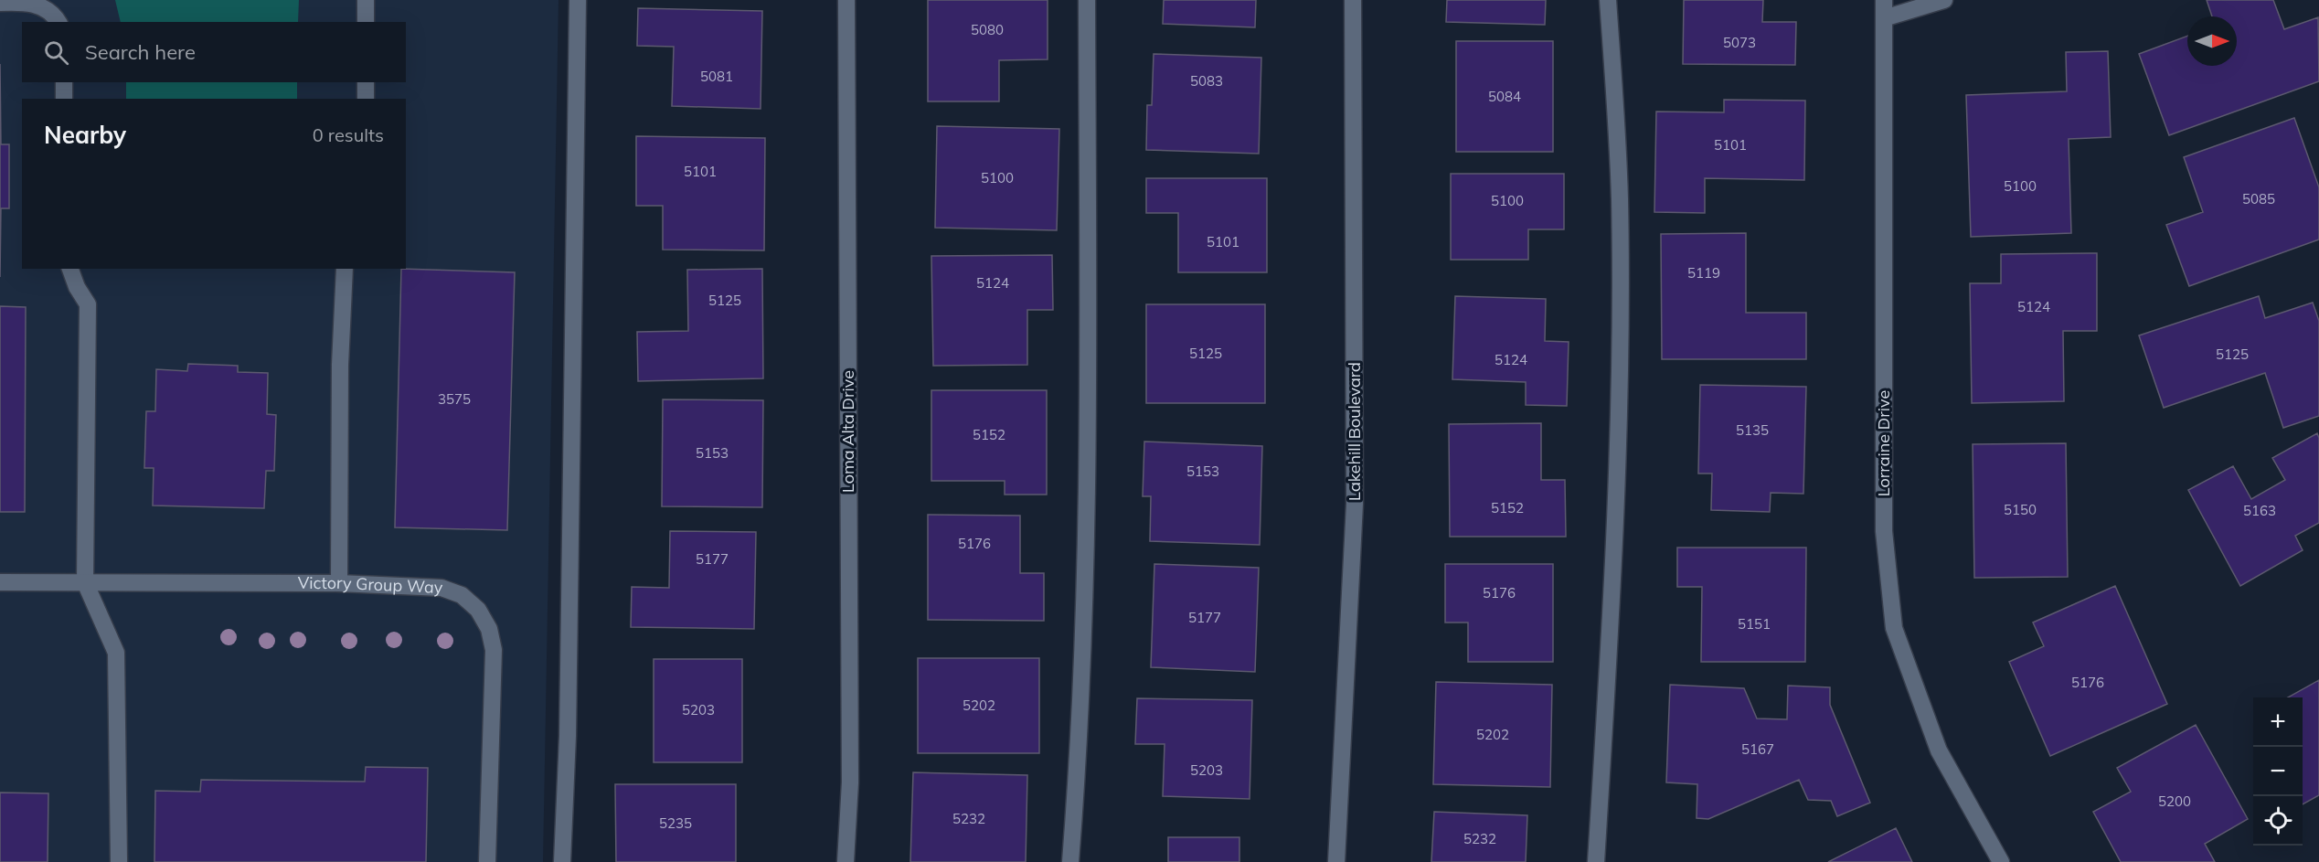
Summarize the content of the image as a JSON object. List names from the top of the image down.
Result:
{
  "streets": {
    "street": [
      "Loma Alta Drive",
      "Lakehill Boulevard",
      "Lorraine Drive",
      "Victory Group Way"
    ]
  },
  "house_numbers": [
    "5080",
    "5073",
    "5081",
    "5083",
    "5084",
    "5101",
    "5101",
    "5100",
    "5100",
    "5085",
    "5100",
    "5101",
    "5119",
    "5124",
    "5125",
    "5124",
    "5125",
    "5125",
    "5124",
    "3575",
    "5135",
    "5152",
    "5153",
    "5153",
    "5152",
    "5150",
    "5163",
    "5176",
    "5177",
    "5176",
    "5177",
    "5151",
    "5176",
    "5202",
    "5203",
    "5202",
    "5167",
    "5203",
    "5200",
    "5232",
    "5235",
    "5232"
  ],
  "north": "right",
  "page": {
    "search": "Search here",
    "heading": ["Nearby", "0 results"],
    "map_buttons": ["+", "−"]
  }
}
